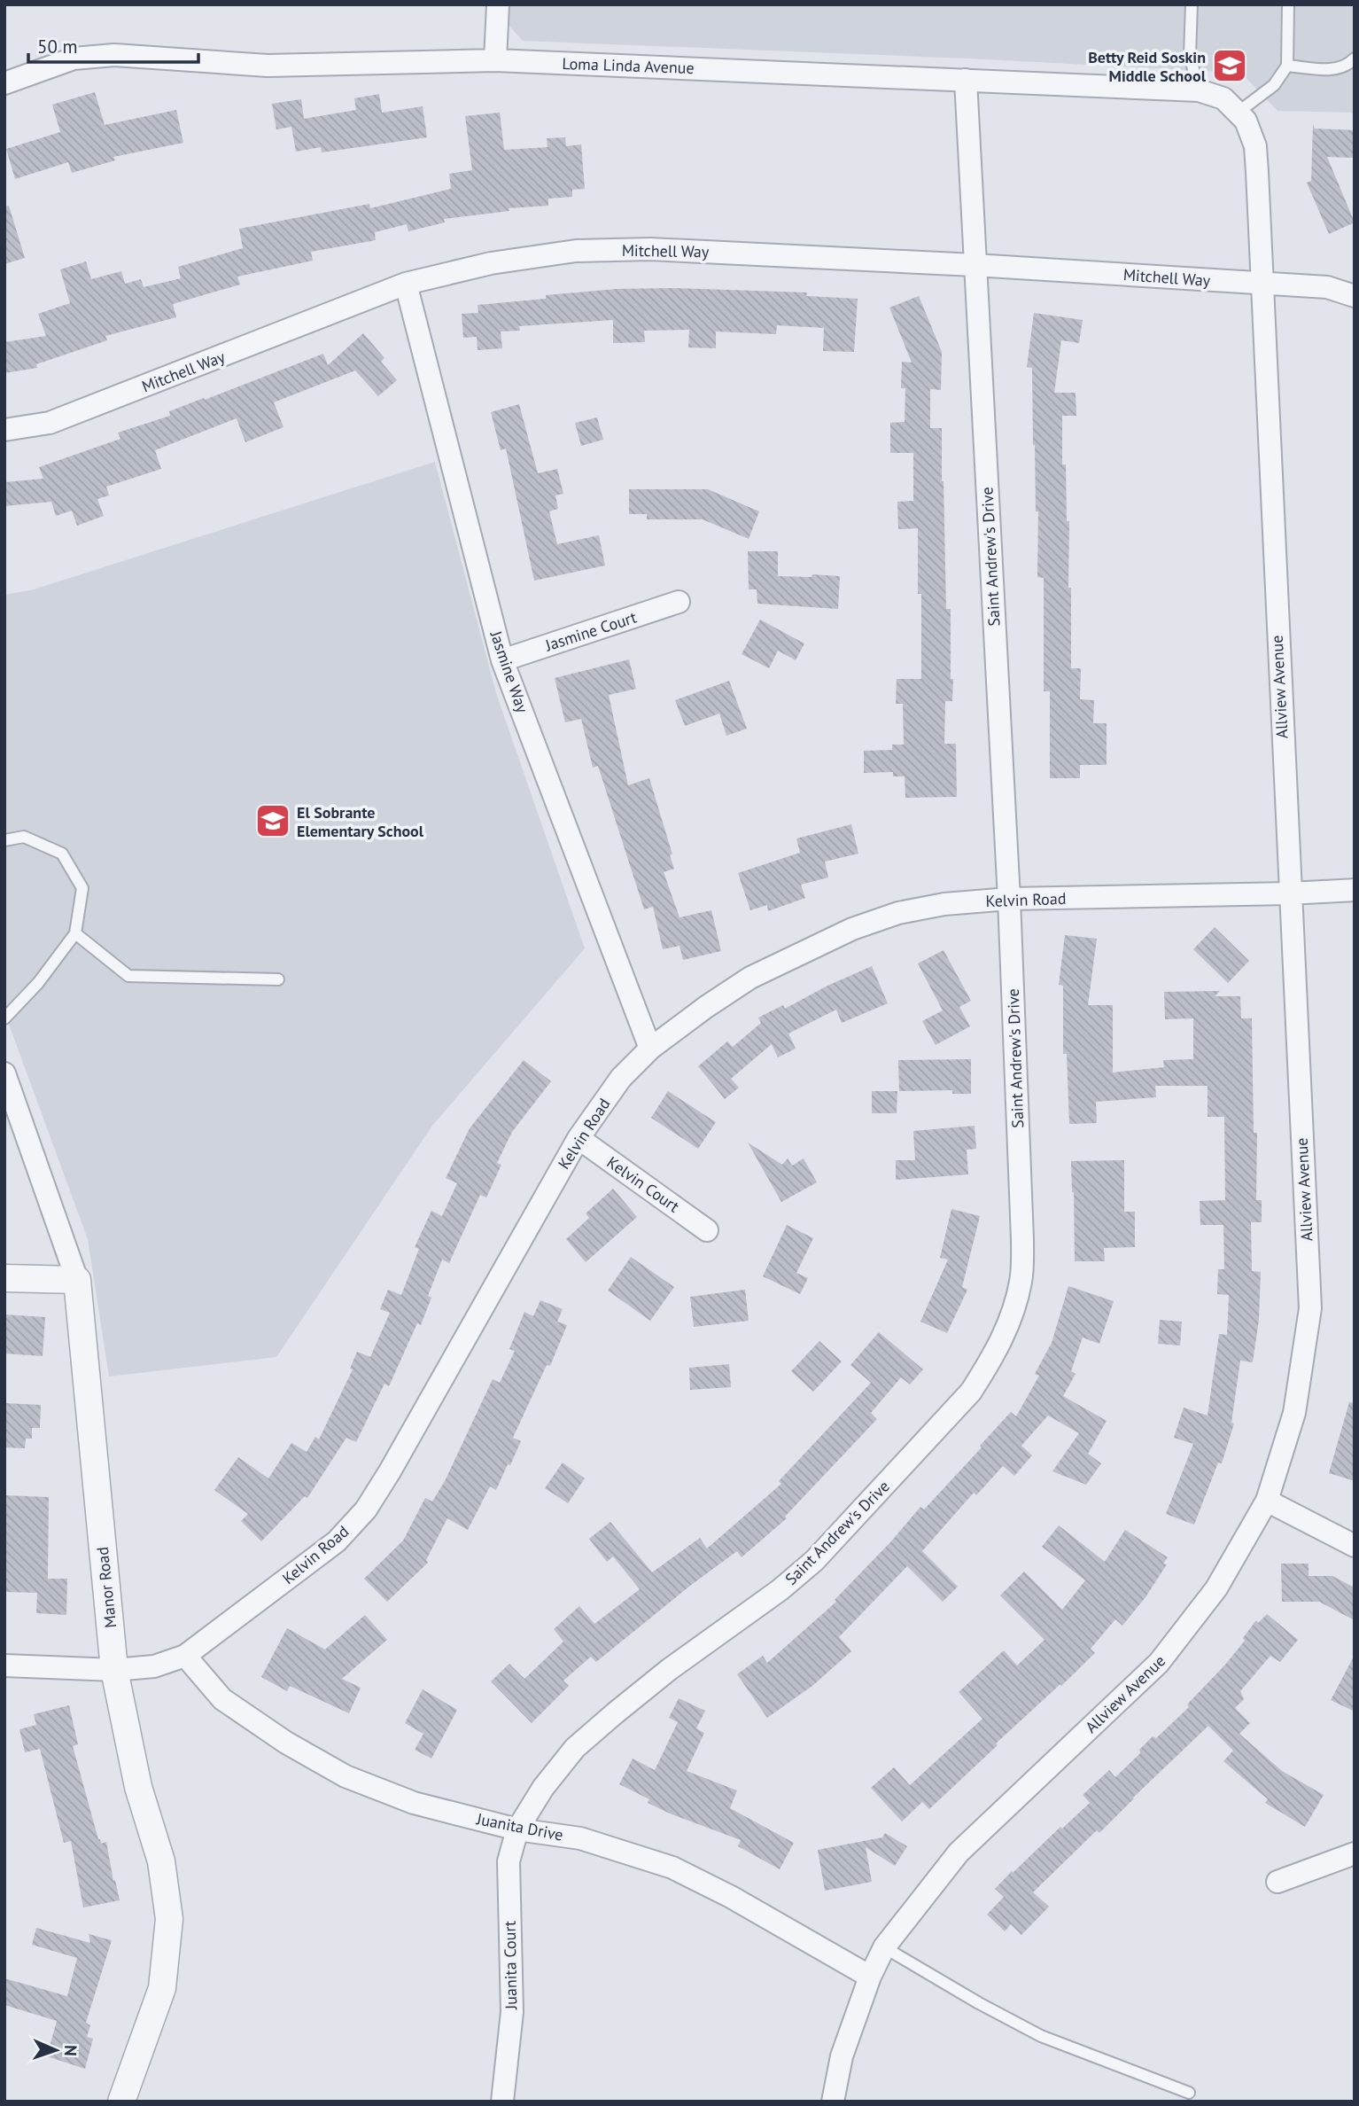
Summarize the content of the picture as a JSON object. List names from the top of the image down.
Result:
{
  "streets": {
    "street": [
      "Loma Linda Avenue",
      "Mitchell Way",
      "Saint Andrew's Drive",
      "Jasmine Court",
      "Jasmine Way",
      "Allview Avenue",
      "Kelvin Road",
      "Kelvin Court",
      "Manor Road",
      "Juanita Drive",
      "Juanita Court"
    ]
  },
  "crossings": [
    ["Loma Linda Avenue", "Saint Andrew's Drive"],
    ["Loma Linda Avenue", "Allview Avenue"],
    ["Mitchell Way", "Saint Andrew's Drive"],
    ["Mitchell Way", "Jasmine Way"],
    ["Mitchell Way", "Allview Avenue"],
    ["Saint Andrew's Drive", "Kelvin Road"],
    ["Saint Andrew's Drive", "Juanita Drive"],
    ["Saint Andrew's Drive", "Juanita Court"],
    ["Jasmine Court", "Jasmine Way"],
    ["Jasmine Way", "Kelvin Road"],
    ["Allview Avenue", "Kelvin Road"],
    ["Allview Avenue", "Juanita Drive"],
    ["Kelvin Road", "Kelvin Court"],
    ["Kelvin Road", "Manor Road"],
    ["Kelvin Road", "Juanita Drive"],
    ["Juanita Drive", "Juanita Court"]
  ],
  "places": {
    "school or university": ["Betty Reid Soskin Middle School", "El Sobrante Elementary School"]
  },
  "scale_bar": "50 m",
  "north": "right"
}
